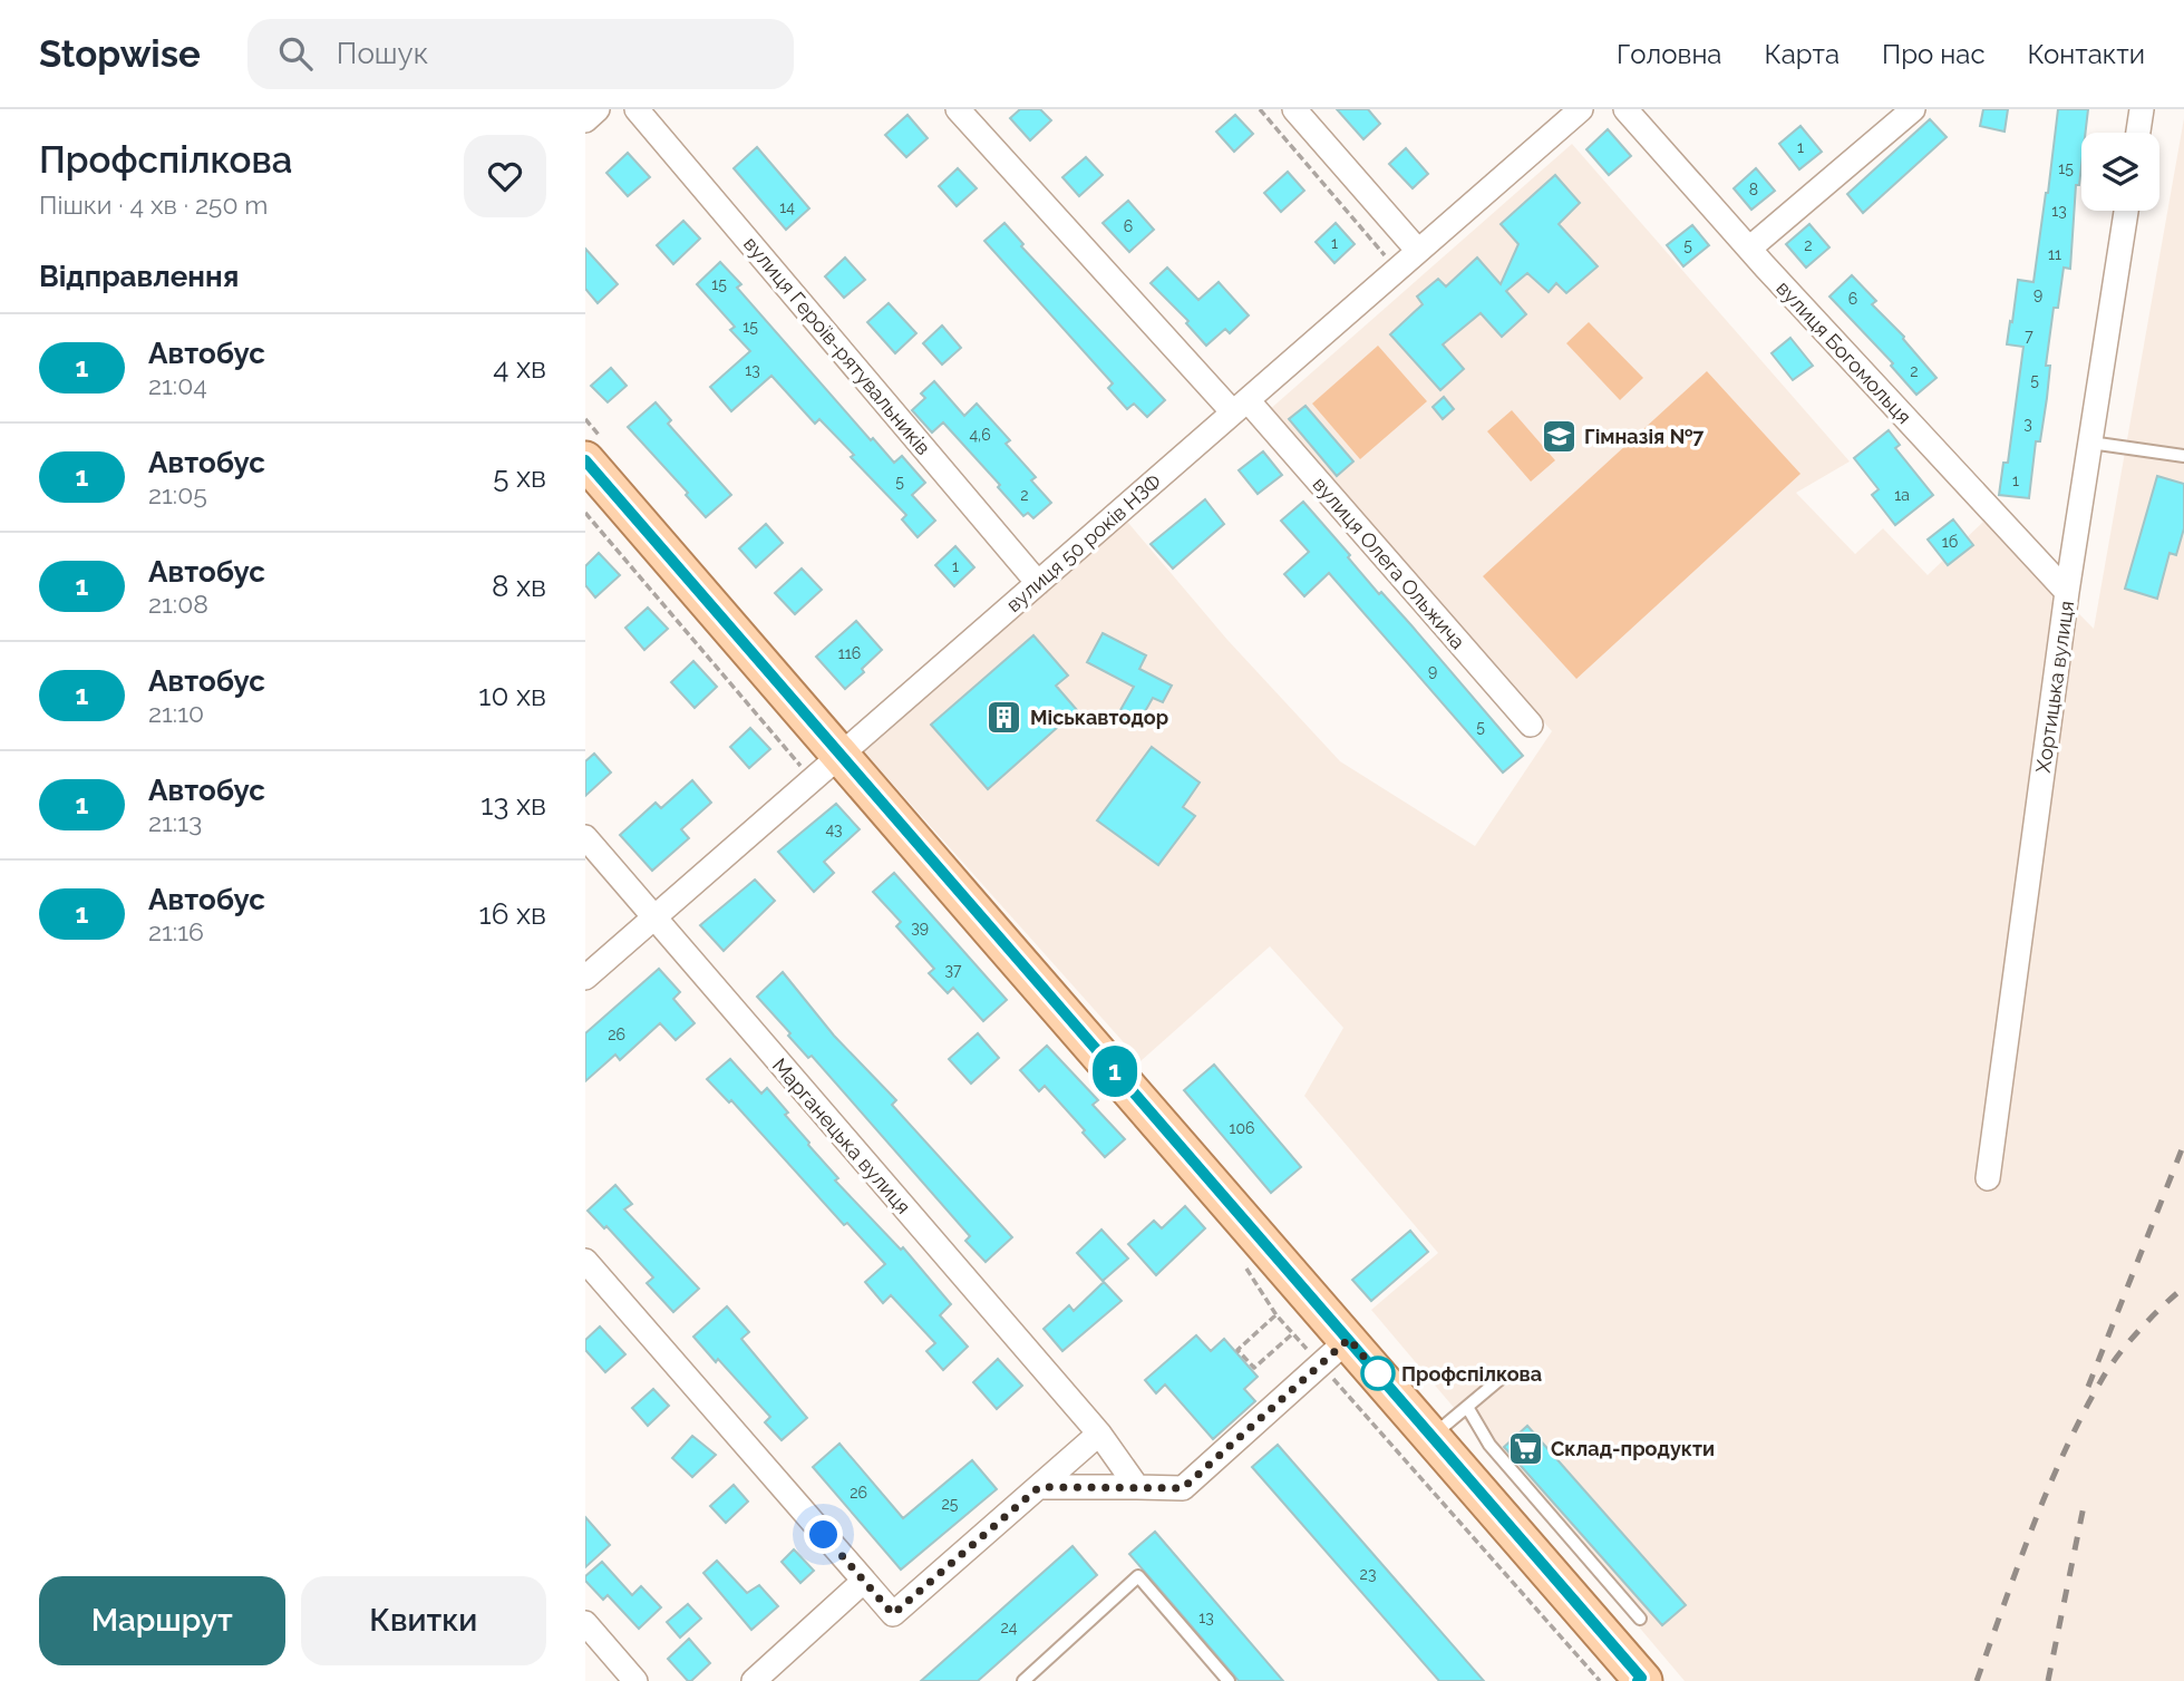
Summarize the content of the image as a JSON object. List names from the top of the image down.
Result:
{
  "streets": {
    "street": [
      "вулиця Героїв-рятувальників",
      "вулиця Богомольця",
      "вулиця 50 років НЗФ",
      "вулиця Олега Ольжича",
      "Хортицька вулиця",
      "Марганецька вулиця"
    ]
  },
  "crossings": [
    ["вулиця Героїв-рятувальників", "вулиця 50 років НЗФ"],
    ["вулиця Богомольця", "Хортицька вулиця"],
    ["вулиця 50 років НЗФ", "вулиця Олега Ольжича"],
    ["вулиця 50 років НЗФ", "Марганецька вулиця"]
  ],
  "places": {
    "school or university": ["Гімназія №7"],
    "building": ["Міськавтодор"],
    "other": ["Профспілкова"],
    "supermarket": ["Склад-продукти"]
  },
  "lines": ["bus line 1"],
  "house_numbers": [
    "1",
    "15",
    "8",
    "14",
    "13",
    "6",
    "1",
    "5",
    "2",
    "11",
    "15",
    "9",
    "6",
    "15",
    "7",
    "13",
    "2",
    "5",
    "3",
    "4,6",
    "1",
    "5",
    "2",
    "1а",
    "1б",
    "1",
    "116",
    "9",
    "5",
    "43",
    "39",
    "37",
    "26",
    "106",
    "26",
    "25",
    "23",
    "13",
    "24"
  ],
  "page": {
    "header": "Stopwise",
    "search": "Пошук",
    "nav": [
      "Головна",
      "Карта",
      "Про нас",
      "Контакти"
    ],
    "heading": [
      ["Профспілкова", "Пішки · 4 хв · 250 m"],
      "Відправлення"
    ],
    "on_map": "1",
    "list": [
      {
        "mark": "1",
        "name": "Автобус",
        "note": "21:04",
        "value": "4 хв"
      },
      {
        "mark": "1",
        "name": "Автобус",
        "note": "21:05",
        "value": "5 хв"
      },
      {
        "mark": "1",
        "name": "Автобус",
        "note": "21:08",
        "value": "8 хв"
      },
      {
        "mark": "1",
        "name": "Автобус",
        "note": "21:10",
        "value": "10 хв"
      },
      {
        "mark": "1",
        "name": "Автобус",
        "note": "21:13",
        "value": "13 хв"
      },
      {
        "mark": "1",
        "name": "Автобус",
        "note": "21:16",
        "value": "16 хв"
      }
    ],
    "buttons": ["Маршрут", "Квитки"]
  }
}
